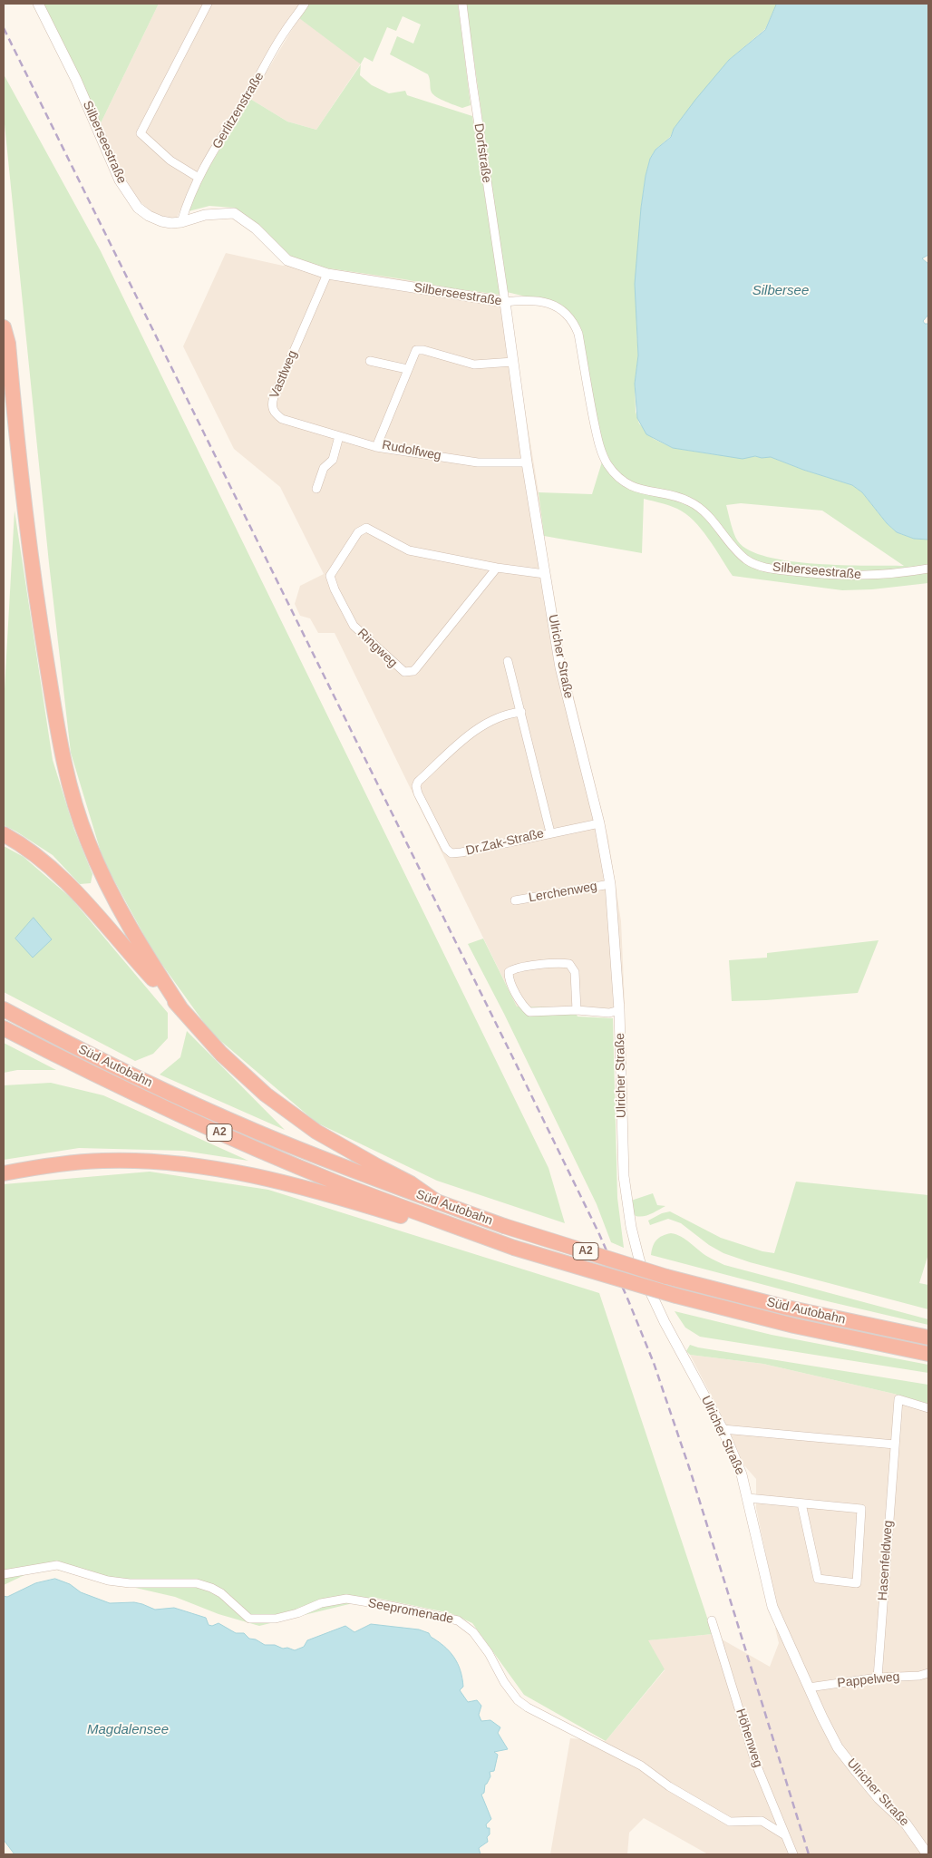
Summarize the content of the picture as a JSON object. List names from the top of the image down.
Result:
{
  "streets": {
    "highway": ["Süd Autobahn", "A2"],
    "street": [
      "Gerlitzenstraße",
      "Silberseestraße",
      "Dorfstraße",
      "Vastlweg",
      "Rudolfweg",
      "Ringweg",
      "Ulricher Straße",
      "Dr.Zak-Straße",
      "Lerchenweg",
      "Hasenfeldweg",
      "Seepromenade",
      "Pappelweg",
      "Höhenweg"
    ]
  },
  "crossings": [
    ["Gerlitzenstraße", "Silberseestraße"],
    ["Silberseestraße", "Dorfstraße"],
    ["Silberseestraße", "Vastlweg"],
    ["Silberseestraße", "Ulricher Straße"],
    ["Dorfstraße", "Ulricher Straße"],
    ["Vastlweg", "Rudolfweg"],
    ["Rudolfweg", "Ulricher Straße"],
    ["Ringweg", "Ulricher Straße"],
    ["Ulricher Straße", "Dr.Zak-Straße"],
    ["Ulricher Straße", "Lerchenweg"],
    ["Ulricher Straße", "Pappelweg"],
    ["Hasenfeldweg", "Pappelweg"],
    ["Seepromenade", "Höhenweg"]
  ],
  "water": ["Silbersee", "Magdalensee"]
}
